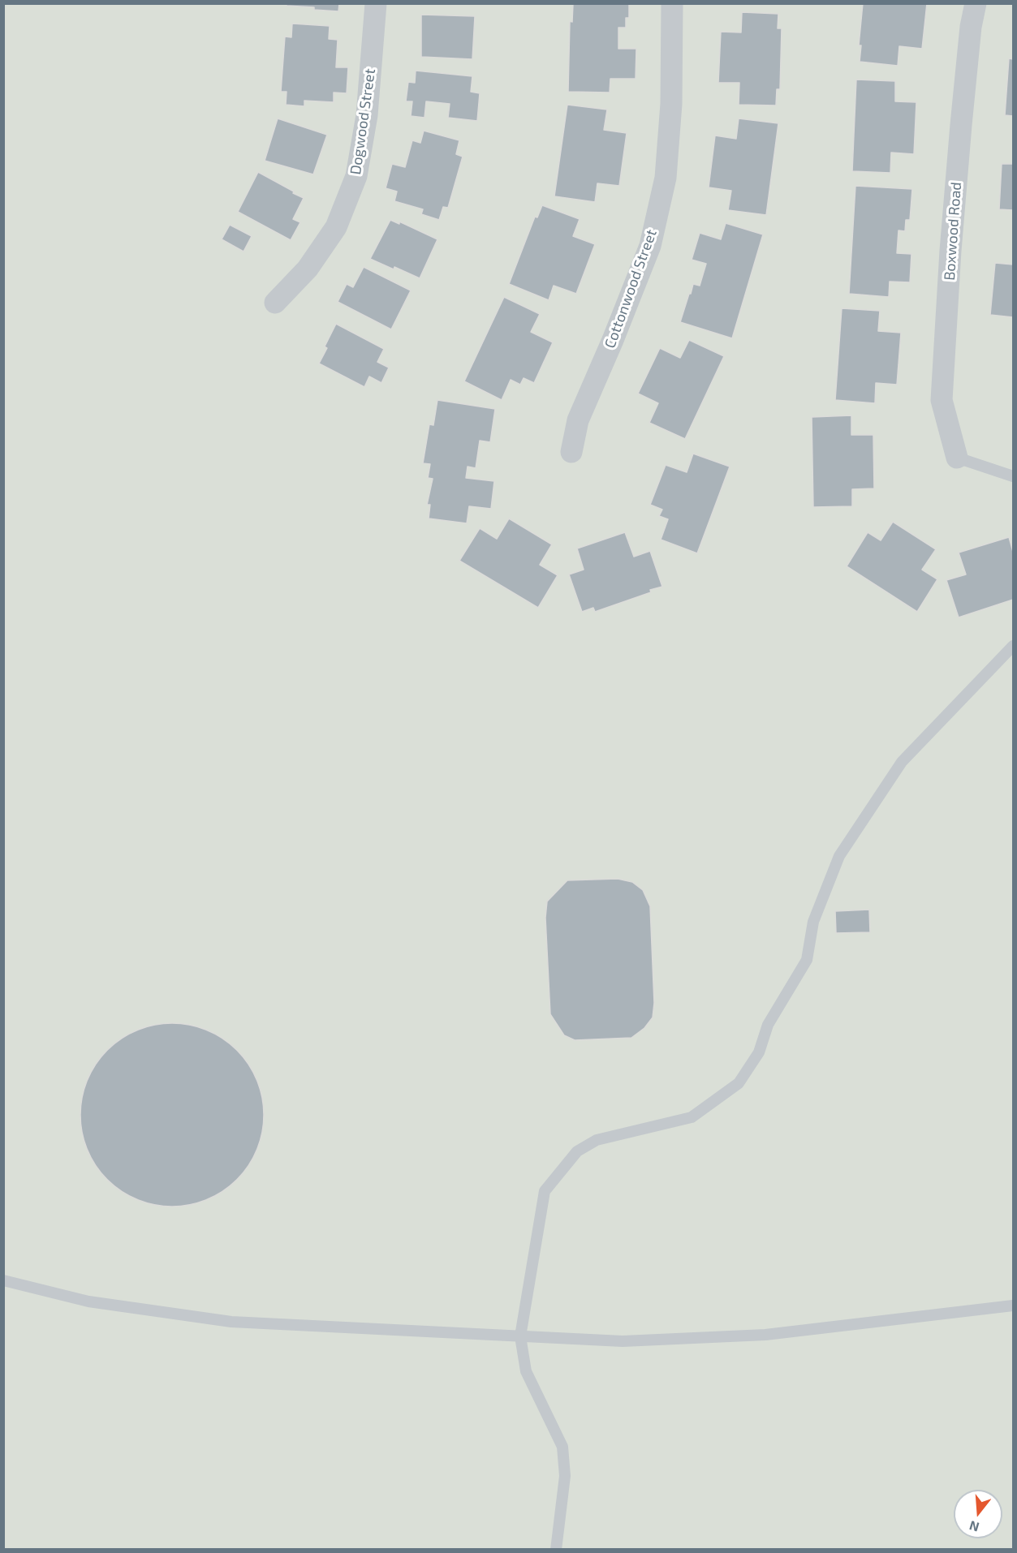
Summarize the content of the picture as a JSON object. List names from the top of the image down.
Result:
{
  "streets": {
    "street": ["Dogwood Street", "Boxwood Road", "Cottonwood Street"]
  },
  "north": "bottom"
}
